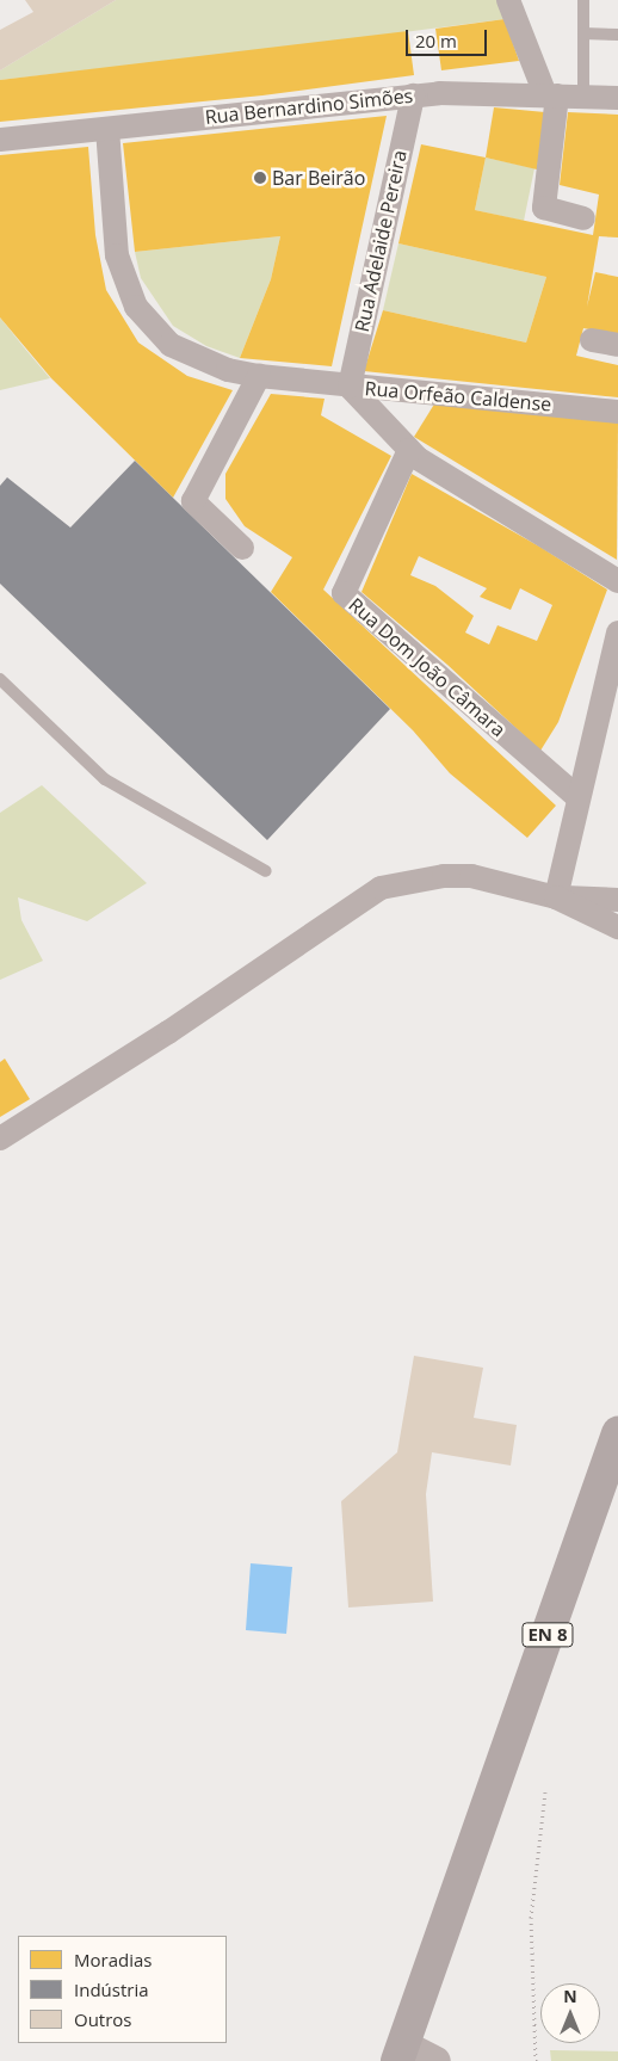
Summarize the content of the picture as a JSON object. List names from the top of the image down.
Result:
{
  "streets": {
    "main road": ["EN 8"],
    "street": [
      "Rua Bernardino Simões",
      "Rua Adelaide Pereira",
      "Rua Orfeão Caldense",
      "Rua Dom João Câmara"
    ]
  },
  "crossings": [
    ["Rua Bernardino Simões", "Rua Adelaide Pereira"],
    ["Rua Adelaide Pereira", "Rua Orfeão Caldense"],
    ["Rua Orfeão Caldense", "Rua Dom João Câmara"]
  ],
  "places": ["Bar Beirão"],
  "legend": ["Moradias", "Indústria", "Outros"],
  "scale_bar": "20 m",
  "north": "top"
}
